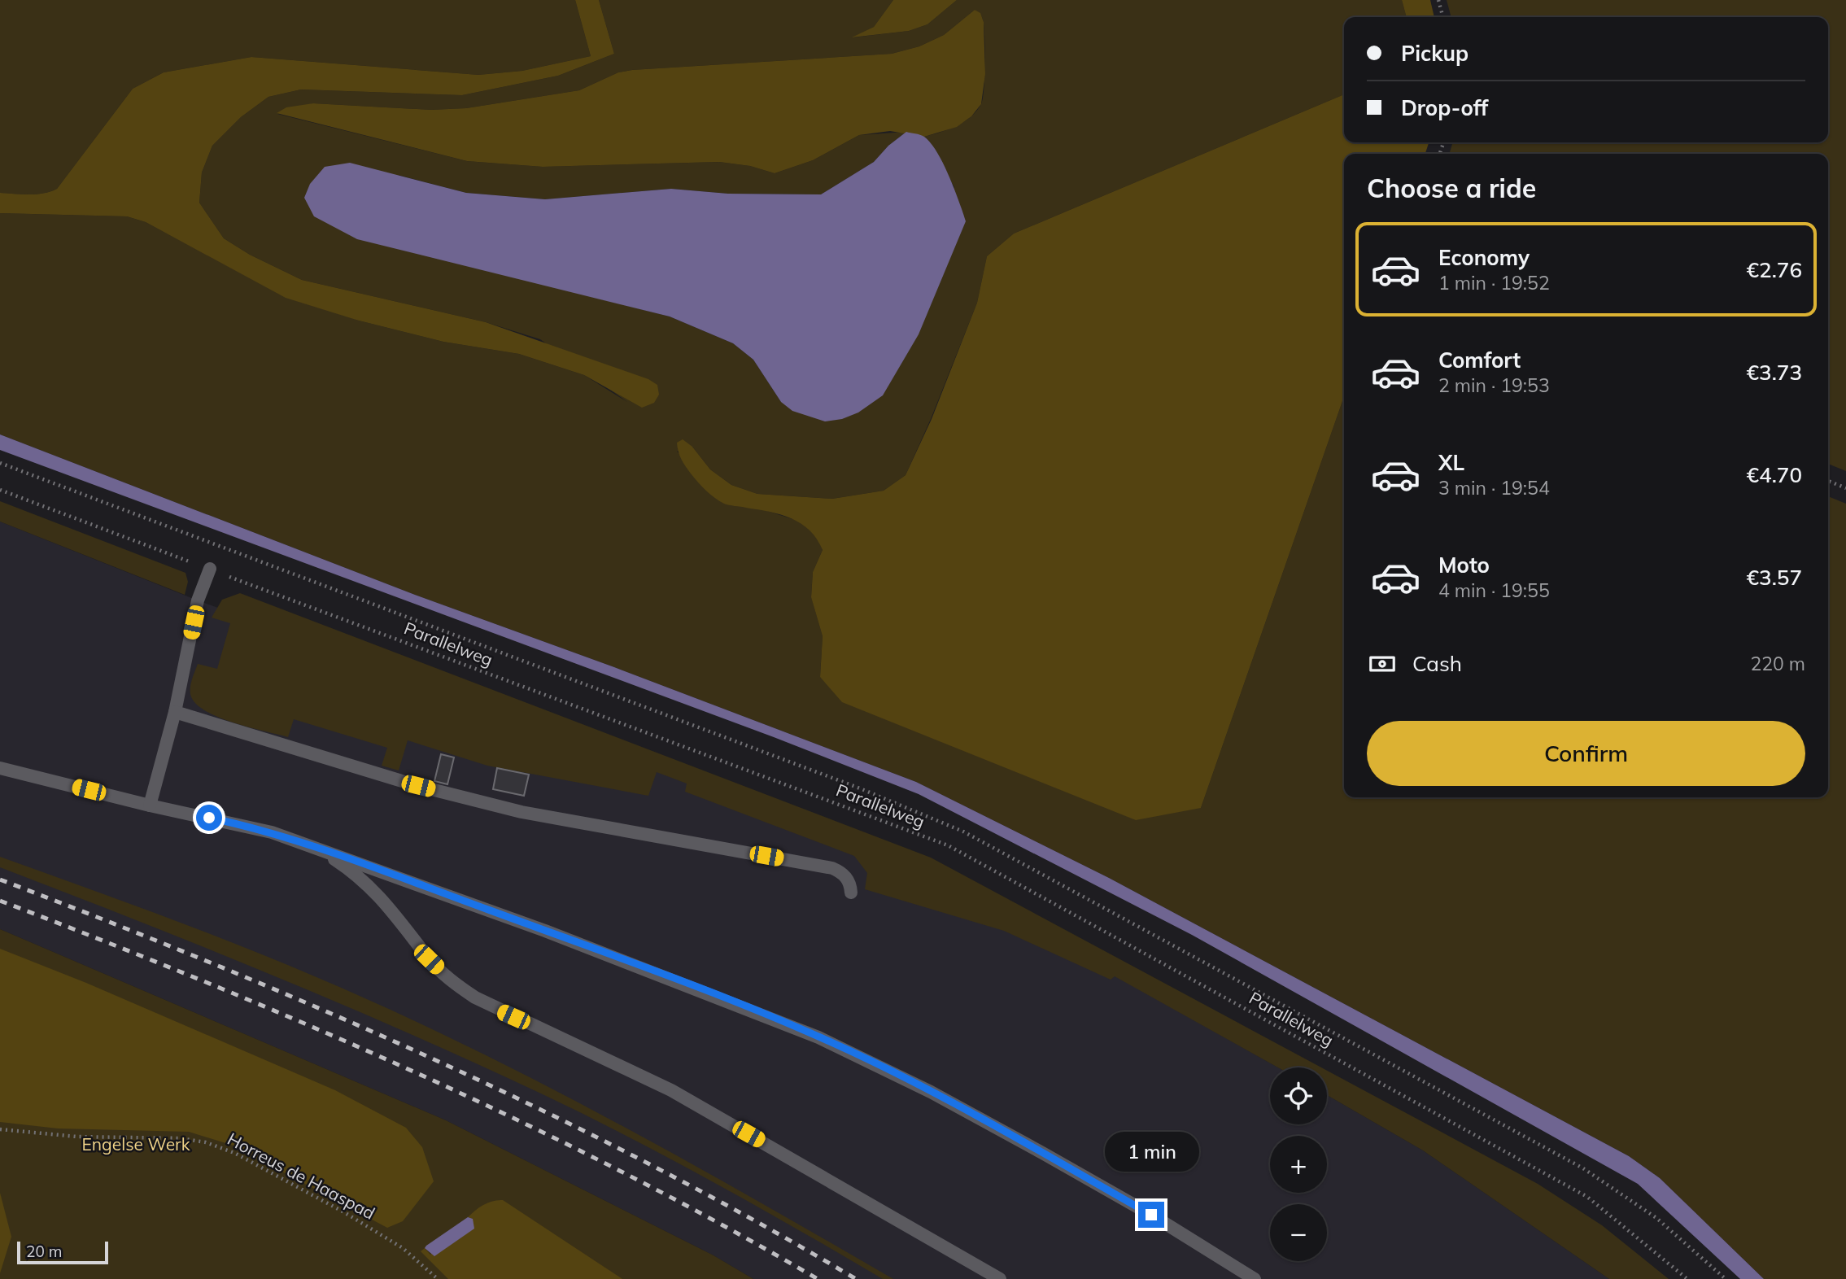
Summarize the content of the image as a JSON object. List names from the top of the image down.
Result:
{
  "streets": {
    "path": ["Parallelweg", "Horreus de Haaspad"]
  },
  "parks": ["Engelse Werk"],
  "scale_bar": "20 m",
  "page": {
    "banner": ["Pickup", "Drop-off"],
    "heading": "Choose a ride",
    "list": [
      {
        "name": "Economy",
        "note": "1 min · 19:52",
        "value": "€2.76"
      },
      {
        "name": "Comfort",
        "note": "2 min · 19:53",
        "value": "€3.73"
      },
      {
        "name": "XL",
        "note": "3 min · 19:54",
        "value": "€4.70"
      },
      {
        "name": "Moto",
        "note": "4 min · 19:55",
        "value": "€3.57"
      }
    ],
    "pay": ["Cash", "220 m"],
    "buttons": "Confirm",
    "map_buttons": ["+", "−"],
    "bubble": "1 min",
    "scale": "20 m"
  }
}
